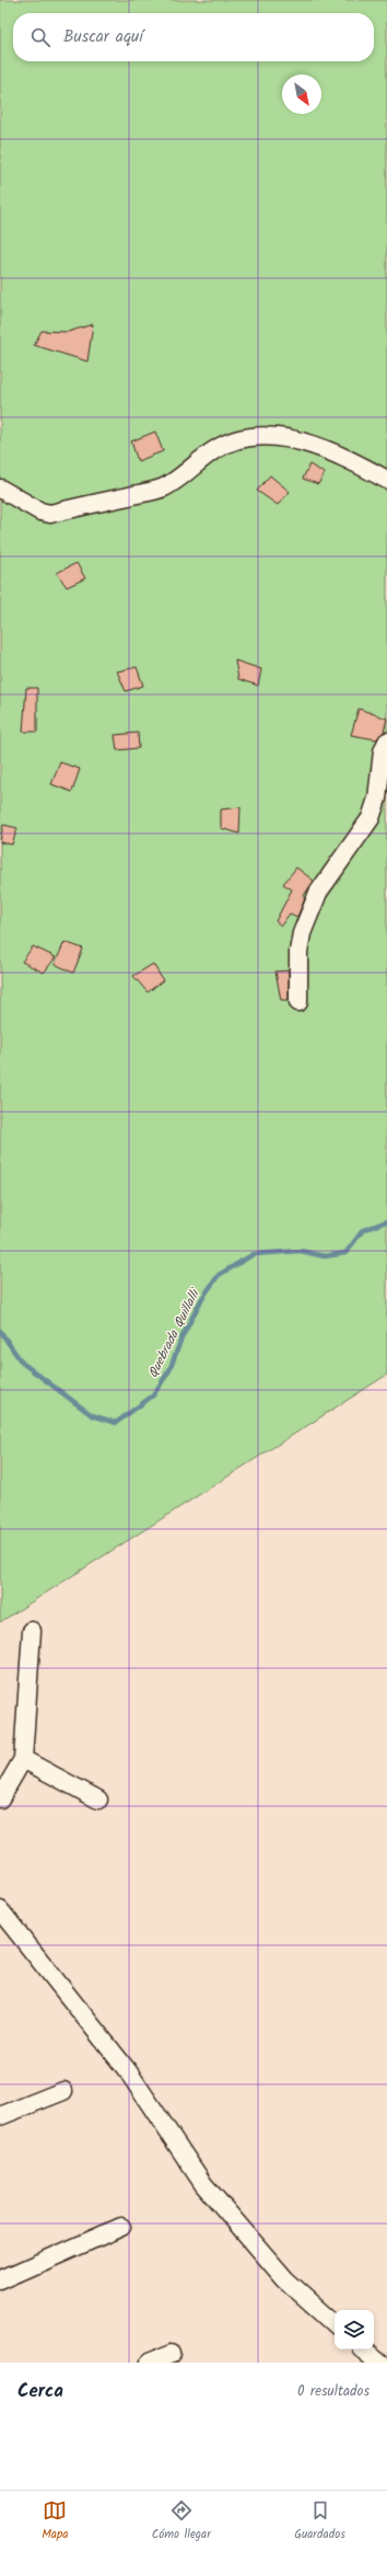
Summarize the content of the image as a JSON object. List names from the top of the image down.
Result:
{
  "water": ["Quebrada Quillalli"],
  "north": "bottom right",
  "page": {
    "search": "Buscar aquí",
    "heading": ["Cerca", "0 resultados"],
    "nav": ["Mapa", "Cómo llegar", "Guardados"]
  }
}
